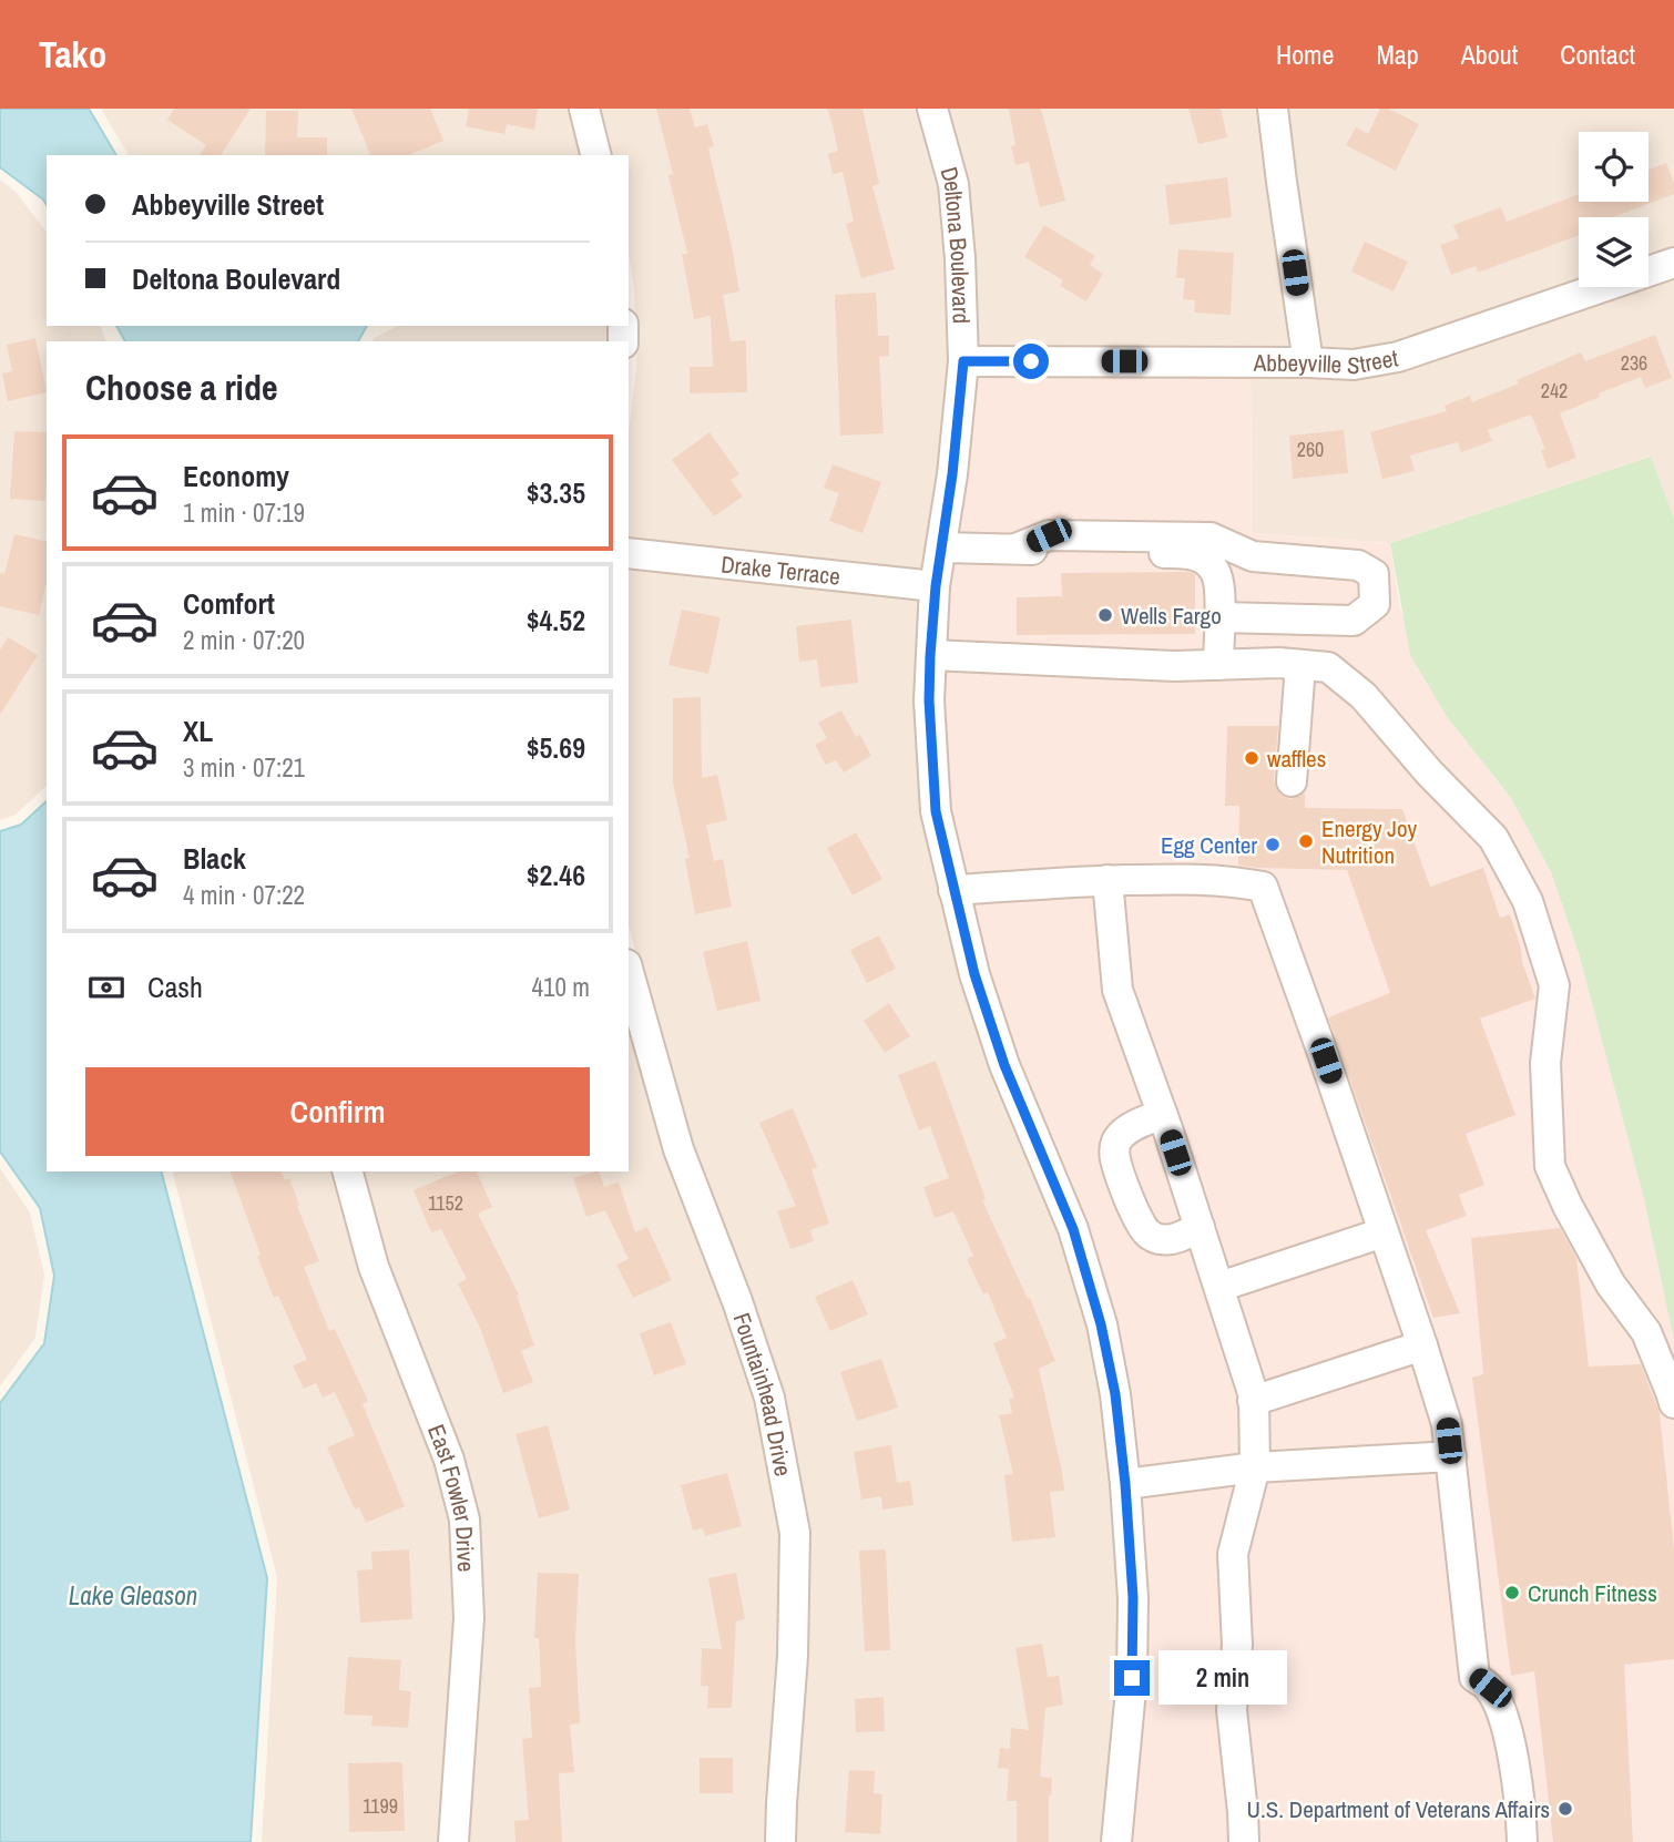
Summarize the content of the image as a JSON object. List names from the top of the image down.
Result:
{
  "streets": {
    "street": [
      "Deltona Boulevard",
      "Abbeyville Street",
      "Drake Terrace",
      "Fountainhead Drive",
      "East Fowler Drive"
    ]
  },
  "crossings": [
    ["Deltona Boulevard", "Abbeyville Street"],
    ["Deltona Boulevard", "Drake Terrace"]
  ],
  "water": ["Lake Gleason"],
  "places": [
    "Wells Fargo",
    "waffles",
    "Energy Joy Nutrition",
    "Egg Center",
    "Crunch Fitness",
    "U.S. Department of Veterans Affairs"
  ],
  "house_numbers": [
    "236",
    "242",
    "260",
    "1152",
    "1199"
  ],
  "page": {
    "header": "Tako",
    "nav": [
      "Home",
      "Map",
      "About",
      "Contact"
    ],
    "banner": ["Abbeyville Street", "Deltona Boulevard"],
    "heading": "Choose a ride",
    "list": [
      {
        "name": "Economy",
        "note": "1 min · 07:19",
        "value": "$3.35"
      },
      {
        "name": "Comfort",
        "note": "2 min · 07:20",
        "value": "$4.52"
      },
      {
        "name": "XL",
        "note": "3 min · 07:21",
        "value": "$5.69"
      },
      {
        "name": "Black",
        "note": "4 min · 07:22",
        "value": "$2.46"
      }
    ],
    "pay": ["Cash", "410 m"],
    "buttons": "Confirm",
    "bubble": "2 min"
  }
}
